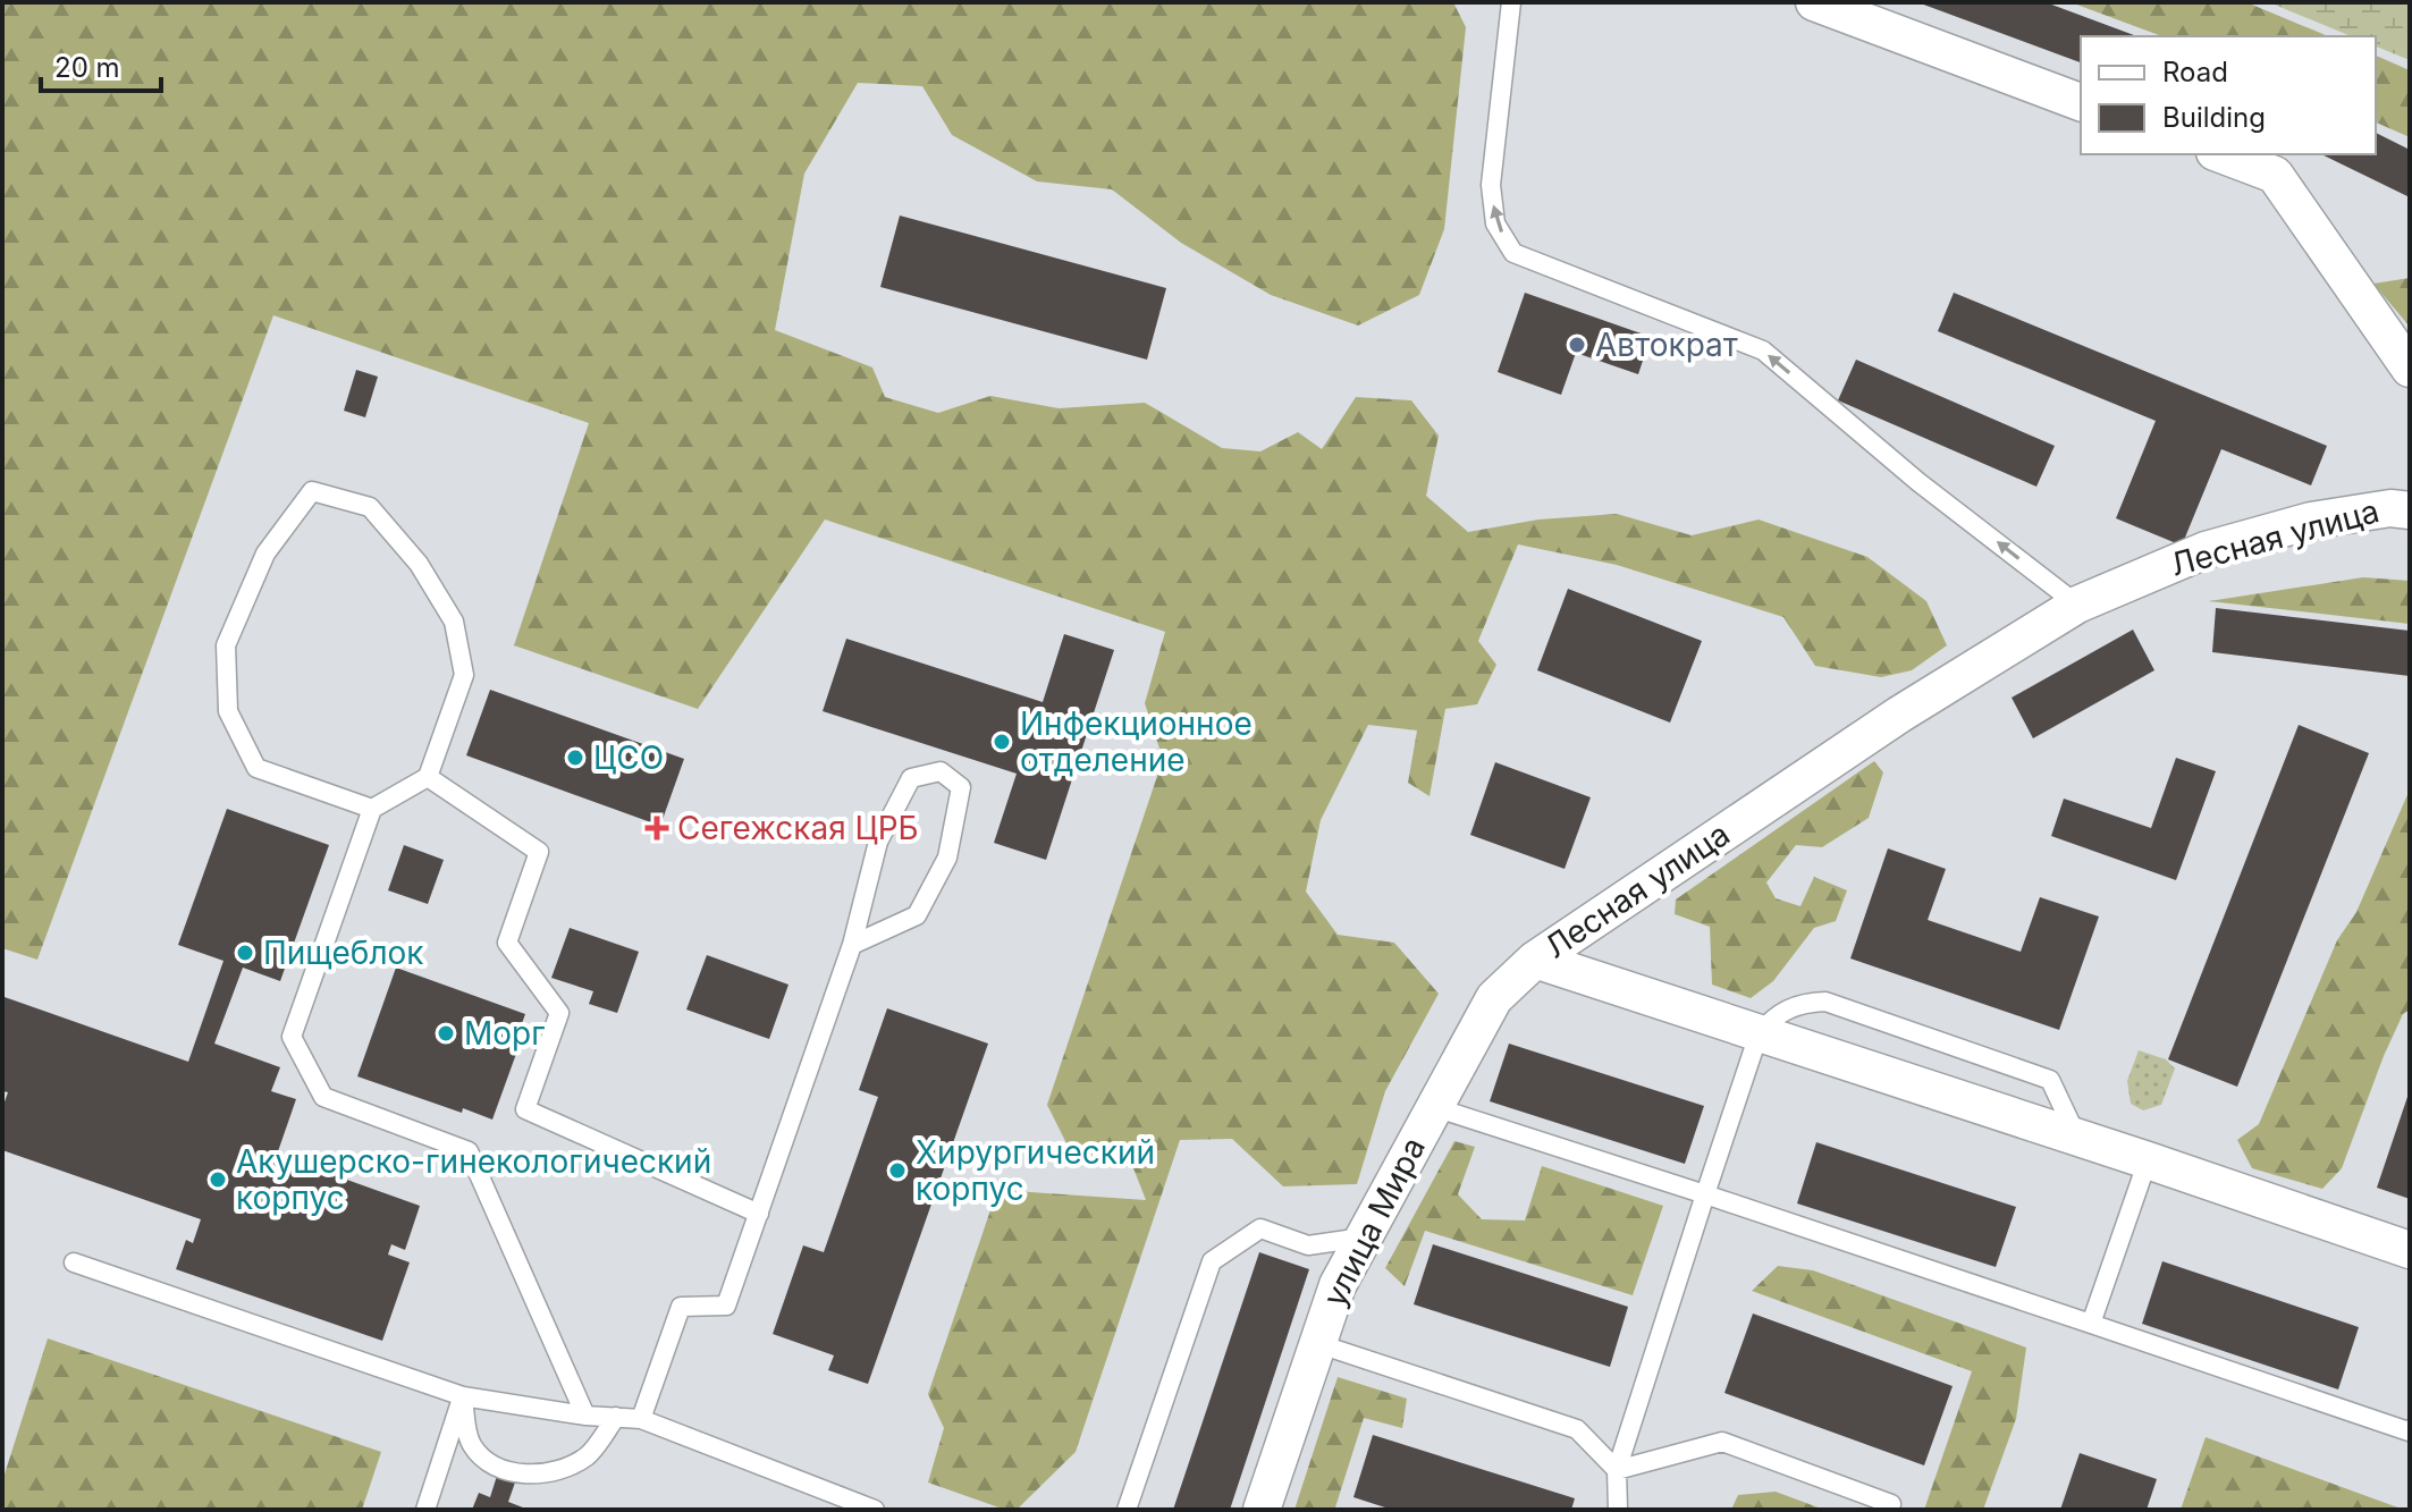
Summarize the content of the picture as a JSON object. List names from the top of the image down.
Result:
{
  "streets": {
    "street": ["Лесная улица", "улица Мира"]
  },
  "crossings": [
    ["Лесная улица", "улица Мира"]
  ],
  "places": {
    "other": [
      "Автократ",
      "Инфекционное отделение",
      "ЦСО",
      "Пищеблок",
      "Морг",
      "Хирургический корпус",
      "Акушерско-гинекологический корпус"
    ],
    "health": ["Сегежская ЦРБ"]
  },
  "legend": ["Road", "Building"],
  "scale_bar": "20 m"
}
